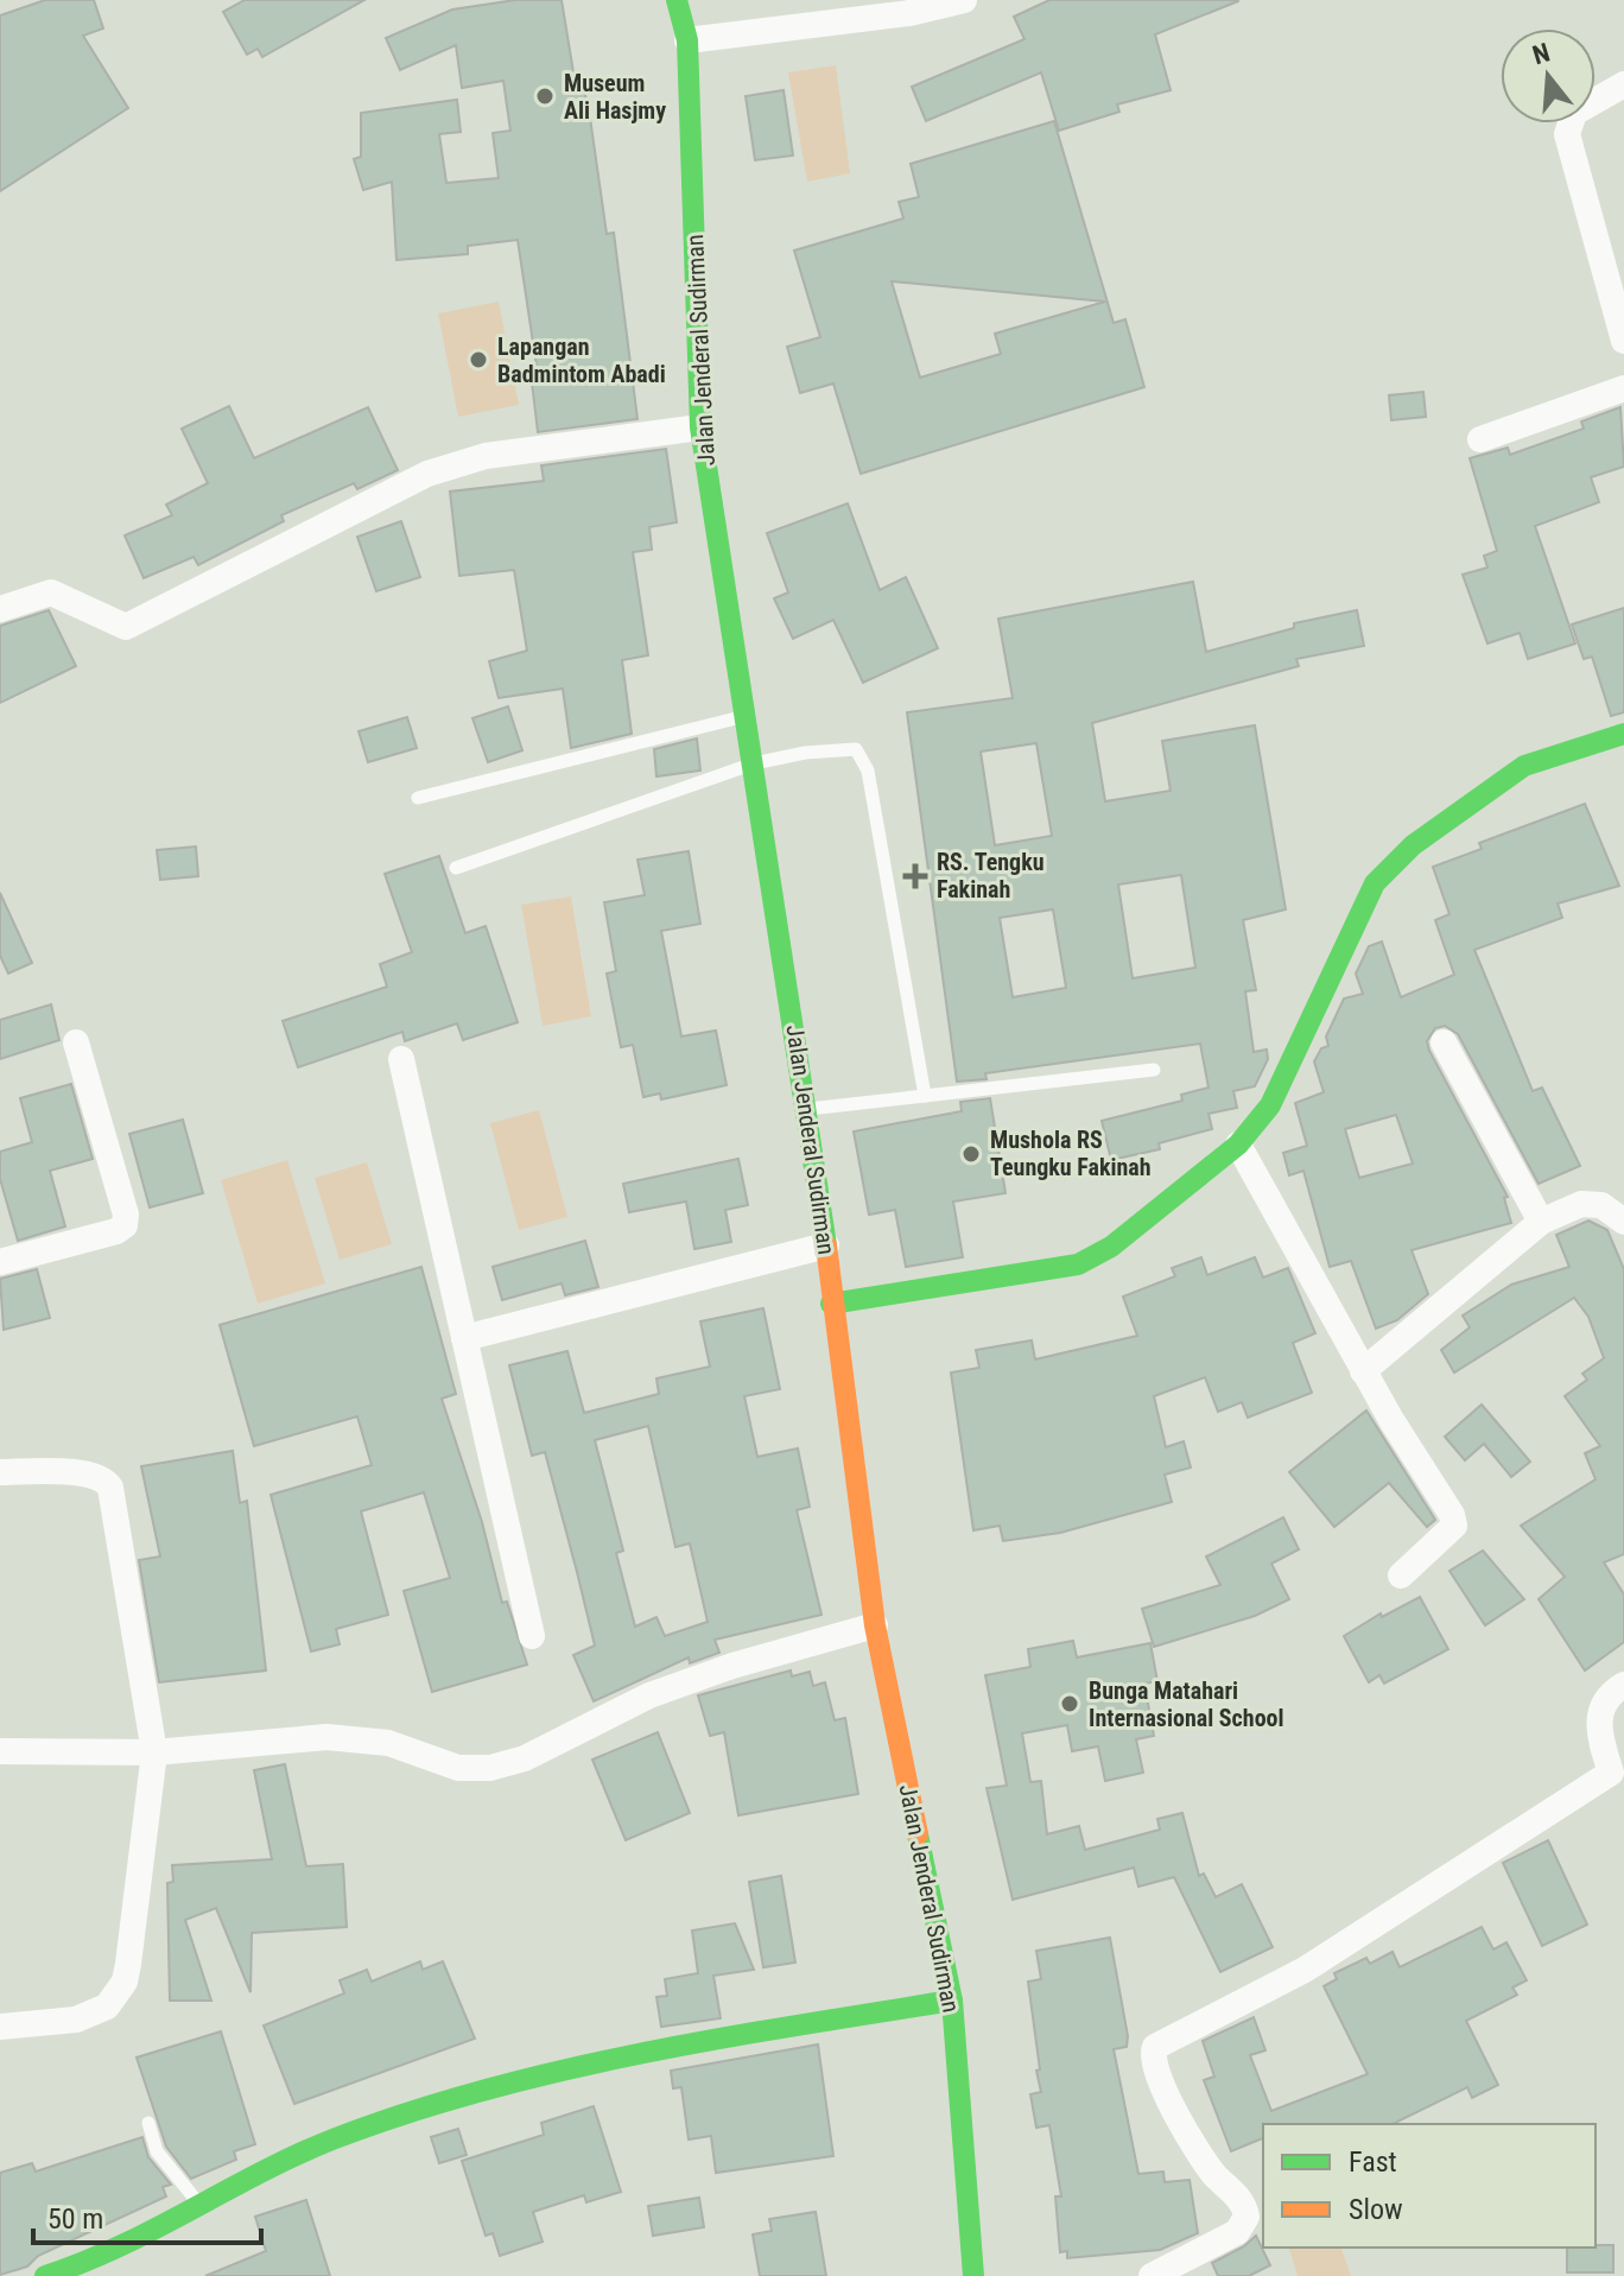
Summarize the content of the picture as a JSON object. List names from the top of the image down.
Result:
{
  "streets": {
    "street": ["Jalan Jenderal Sudirman"]
  },
  "places": {
    "other": [
      "Museum Ali Hasjmy",
      "Lapangan Badmintom Abadi",
      "Mushola RS Teungku Fakinah",
      "Bunga Matahari Internasional School"
    ],
    "health": ["RS. Tengku Fakinah"]
  },
  "legend": ["Fast", "Slow"],
  "scale_bar": "50 m",
  "north": "top"
}
